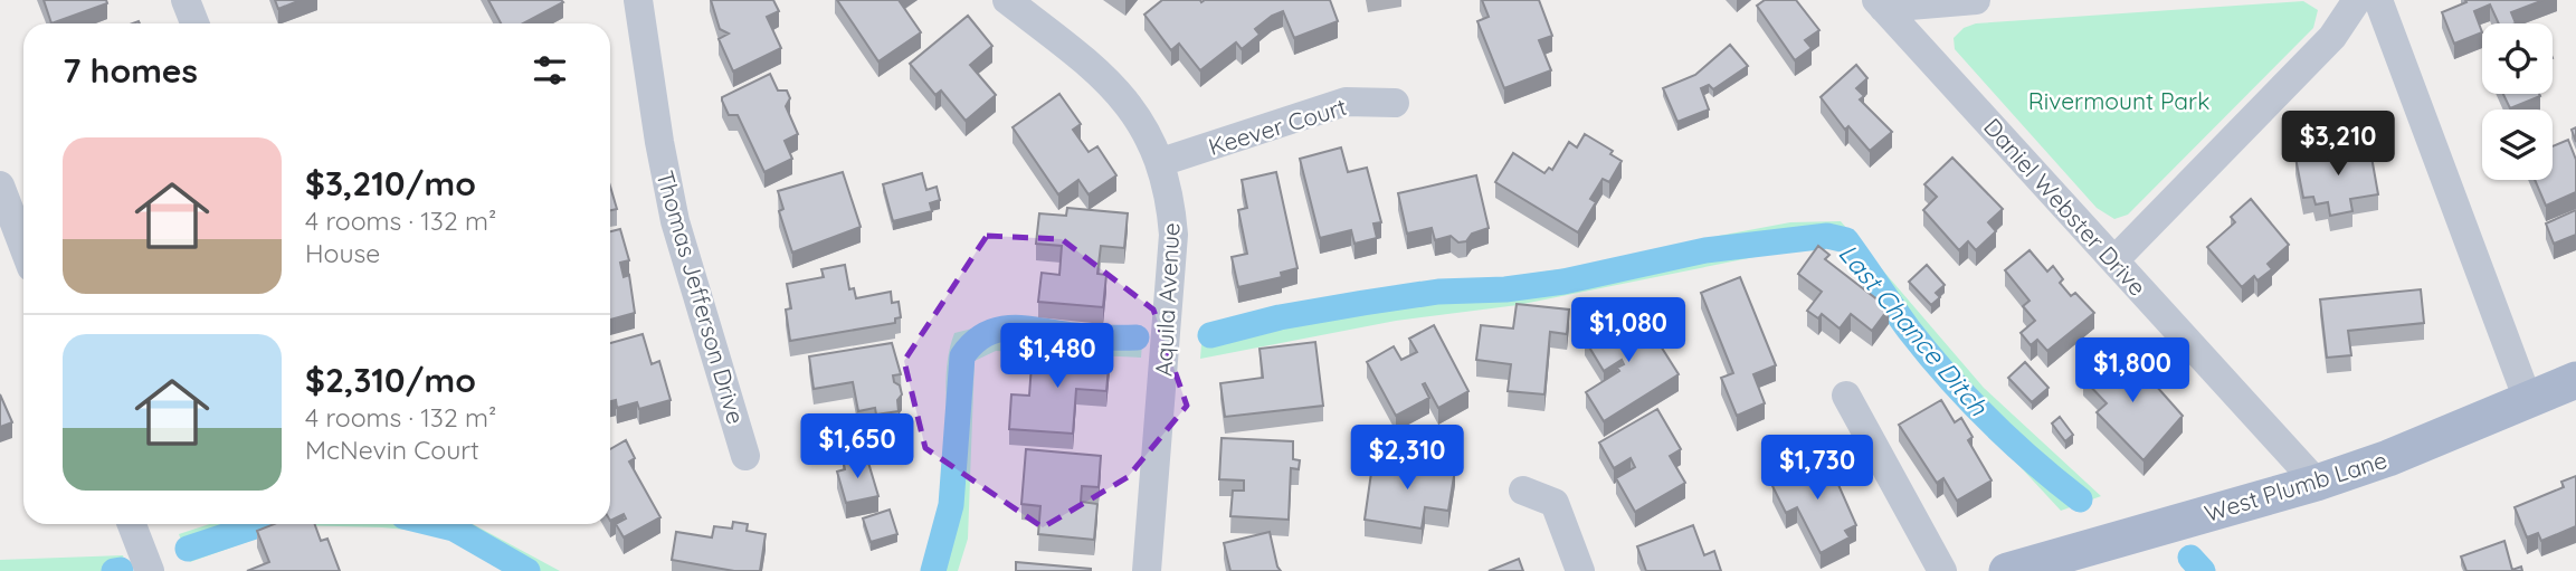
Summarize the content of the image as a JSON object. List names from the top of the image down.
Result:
{
  "streets": {
    "main road": ["West Plumb Lane"],
    "street": [
      "Keever Court",
      "Daniel Webster Drive",
      "Thomas Jefferson Drive",
      "Aquila Avenue"
    ]
  },
  "crossings": [
    ["Keever Court", "Aquila Avenue"],
    ["Daniel Webster Drive", "West Plumb Lane"]
  ],
  "water": ["Last Chance Ditch"],
  "parks": ["Rivermount Park"],
  "page": {
    "heading": "7 homes",
    "price": [
      "$3,210",
      "$1,080",
      "$1,480",
      "$1,800",
      "$1,650",
      "$2,310",
      "$1,730"
    ],
    "list": [
      {
        "name": "$3,210/mo",
        "note": "4 rooms · 132 m² · House"
      },
      {
        "name": "$2,310/mo",
        "note": "4 rooms · 132 m² · McNevin Court"
      }
    ]
  }
}
